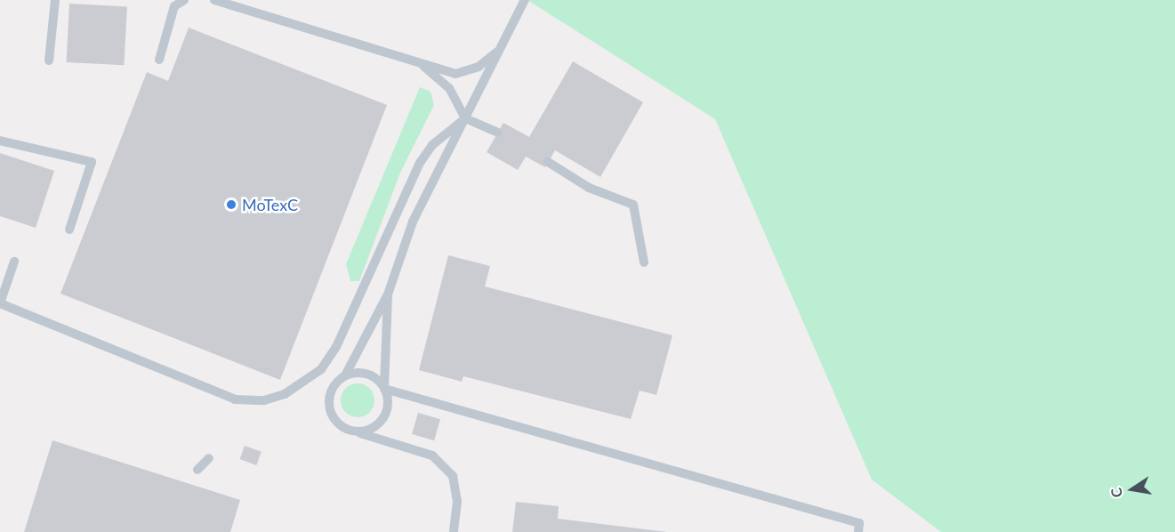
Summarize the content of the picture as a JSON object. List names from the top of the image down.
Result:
{
  "places": ["MoTexC"],
  "north": "left"
}
